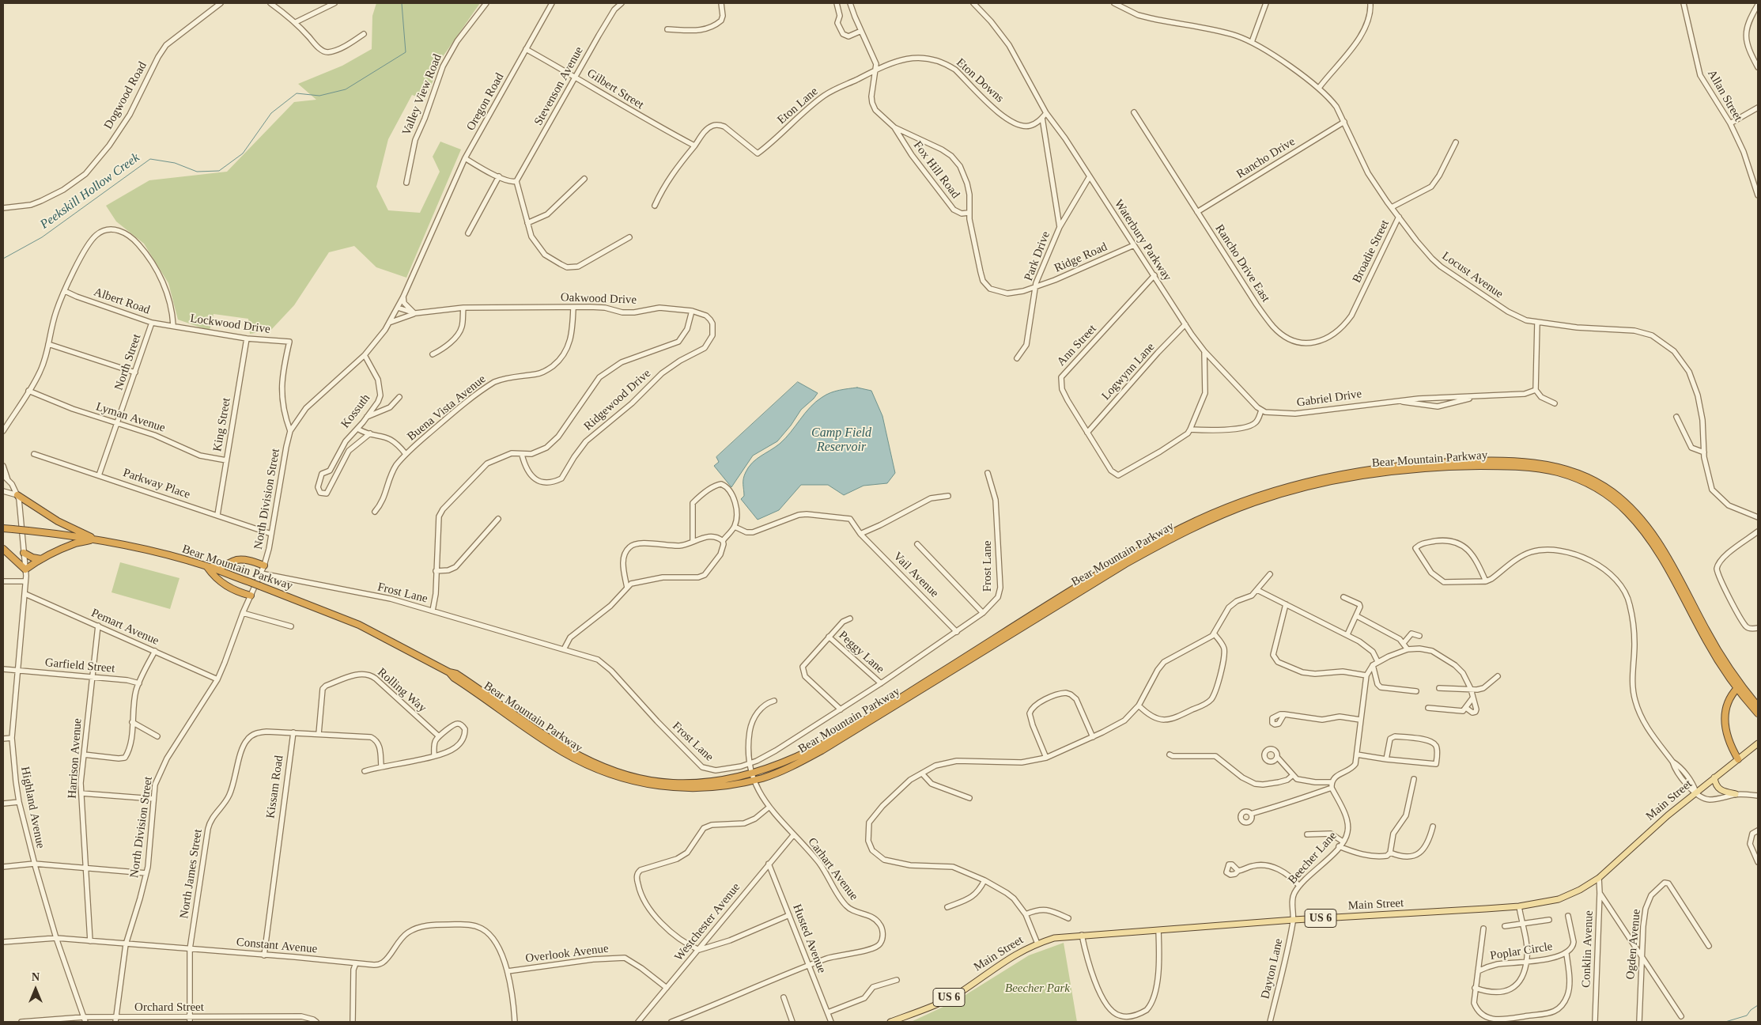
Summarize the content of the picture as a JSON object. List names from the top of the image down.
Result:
{
  "streets": {
    "highway": ["Bear Mountain Parkway"],
    "main road": ["Main Street", "US 6"],
    "street": [
      "Eton Downs",
      "Stevenson Avenue",
      "Gilbert Street",
      "Valley View Road",
      "Dogwood Road",
      "Allan Street",
      "Oregon Road",
      "Eton Lane",
      "Rancho Drive",
      "Fox Hill Road",
      "Waterbury Parkway",
      "Broadie Street",
      "Park Drive",
      "Ridge Road",
      "Rancho Drive East",
      "Locust Avenue",
      "Oakwood Drive",
      "Albert Road",
      "Lockwood Drive",
      "Ann Street",
      "North Street",
      "Logwynn Lane",
      "Gabriel Drive",
      "Ridgewood Drive",
      "Buena Vista Avenue",
      "Kossuth",
      "Lyman Avenue",
      "King Street",
      "Parkway Place",
      "North Division Street",
      "Frost Lane",
      "Vail Avenue",
      "Pemart Avenue",
      "Peggy Lane",
      "Garfield Street",
      "Rolling Way",
      "Harrison Avenue",
      "Kissam Road",
      "Highland Avenue",
      "Beecher Lane",
      "Carhart Avenue",
      "North James Street",
      "Westchester Avenue",
      "Husted Avenue",
      "Ogden Avenue",
      "Constant Avenue",
      "Conklin Avenue",
      "Poplar Circle",
      "Overlook Avenue",
      "Dayton Lane",
      "Orchard Street"
    ]
  },
  "crossings": [
    ["Eton Downs", "Eton Lane"],
    ["Eton Downs", "Fox Hill Road"],
    ["Eton Downs", "Park Drive"],
    ["Stevenson Avenue", "Gilbert Street"],
    ["Gilbert Street", "Oregon Road"],
    ["Gilbert Street", "Eton Lane"],
    ["Oregon Road", "North Division Street"],
    ["Eton Lane", "Fox Hill Road"],
    ["Rancho Drive", "Rancho Drive East"],
    ["Rancho Drive", "Locust Avenue"],
    ["Fox Hill Road", "Park Drive"],
    ["Fox Hill Road", "Ridge Road"],
    ["Waterbury Parkway", "Ridge Road"],
    ["Waterbury Parkway", "Ann Street"],
    ["Waterbury Parkway", "Logwynn Lane"],
    ["Waterbury Parkway", "Gabriel Drive"],
    ["Broadie Street", "Rancho Drive East"],
    ["Broadie Street", "Locust Avenue"],
    ["Park Drive", "Ridge Road"],
    ["Oakwood Drive", "Ridgewood Drive"],
    ["Oakwood Drive", "Buena Vista Avenue"],
    ["Oakwood Drive", "North Division Street"],
    ["Albert Road", "Lockwood Drive"],
    ["Albert Road", "North Street"],
    ["Lockwood Drive", "Lyman Avenue"],
    ["Lockwood Drive", "King Street"],
    ["Lockwood Drive", "North Division Street"],
    ["Ann Street", "Logwynn Lane"],
    ["North Street", "Lyman Avenue"],
    ["North Street", "Parkway Place"],
    ["Kossuth", "North Division Street"],
    ["Lyman Avenue", "King Street"],
    ["King Street", "Parkway Place"],
    ["Bear Mountain Parkway", "Carhart Avenue"],
    ["Parkway Place", "North Division Street"],
    ["North Division Street", "Frost Lane"],
    ["North Division Street", "Pemart Avenue"],
    ["North Division Street", "Constant Avenue"],
    ["North Division Street", "Orchard Street"],
    ["Frost Lane", "Vail Avenue"],
    ["Frost Lane", "Peggy Lane"],
    ["Frost Lane", "Carhart Avenue"],
    ["Pemart Avenue", "Harrison Avenue"],
    ["Pemart Avenue", "Highland Avenue"],
    ["Garfield Street", "Harrison Avenue"],
    ["Garfield Street", "Highland Avenue"],
    ["Harrison Avenue", "Constant Avenue"],
    ["Kissam Road", "North James Street"],
    ["Kissam Road", "Constant Avenue"],
    ["Main Street", "Beecher Lane"],
    ["Main Street", "Conklin Avenue"],
    ["Main Street", "Dayton Lane"],
    ["Highland Avenue", "Constant Avenue"],
    ["Highland Avenue", "Orchard Street"],
    ["Beecher Lane", "Dayton Lane"],
    ["Carhart Avenue", "Westchester Avenue"],
    ["Carhart Avenue", "Husted Avenue"],
    ["North James Street", "Constant Avenue"],
    ["North James Street", "Orchard Street"],
    ["Westchester Avenue", "Husted Avenue"],
    ["Westchester Avenue", "Overlook Avenue"],
    ["Constant Avenue", "Overlook Avenue"]
  ],
  "water": ["Peekskill Hollow Creek", "Camp Field Reservoir"],
  "parks": ["Beecher Park"],
  "north": "top"
}
